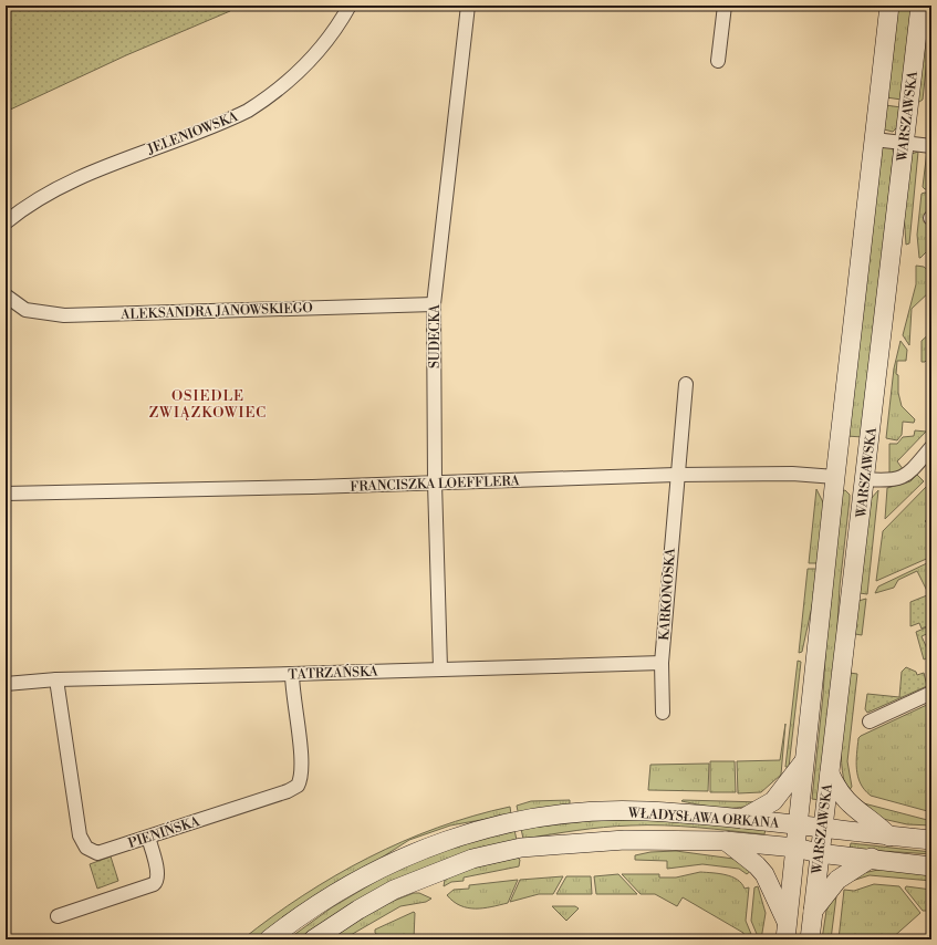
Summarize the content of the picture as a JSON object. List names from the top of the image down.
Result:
{
  "streets": {
    "main road": ["WARSZAWSKA", "FRANCISZKA LOEFFLERA", "WŁADYSŁAWA ORKANA"],
    "street": [
      "JELENIOWSKA",
      "ALEKSANDRA JANOWSKIEGO",
      "SUDECKA",
      "KARKONOSKA",
      "TATRZAŃSKA",
      "PIENIŃSKA"
    ]
  },
  "crossings": [
    ["WARSZAWSKA", "FRANCISZKA LOEFFLERA"],
    ["WARSZAWSKA", "WŁADYSŁAWA ORKANA"],
    ["ALEKSANDRA JANOWSKIEGO", "SUDECKA"],
    ["SUDECKA", "FRANCISZKA LOEFFLERA"],
    ["SUDECKA", "TATRZAŃSKA"],
    ["FRANCISZKA LOEFFLERA", "KARKONOSKA"],
    ["KARKONOSKA", "TATRZAŃSKA"],
    ["TATRZAŃSKA", "PIENIŃSKA"]
  ],
  "districts": ["OSIEDLE ZWIĄZKOWIEC"]
}
